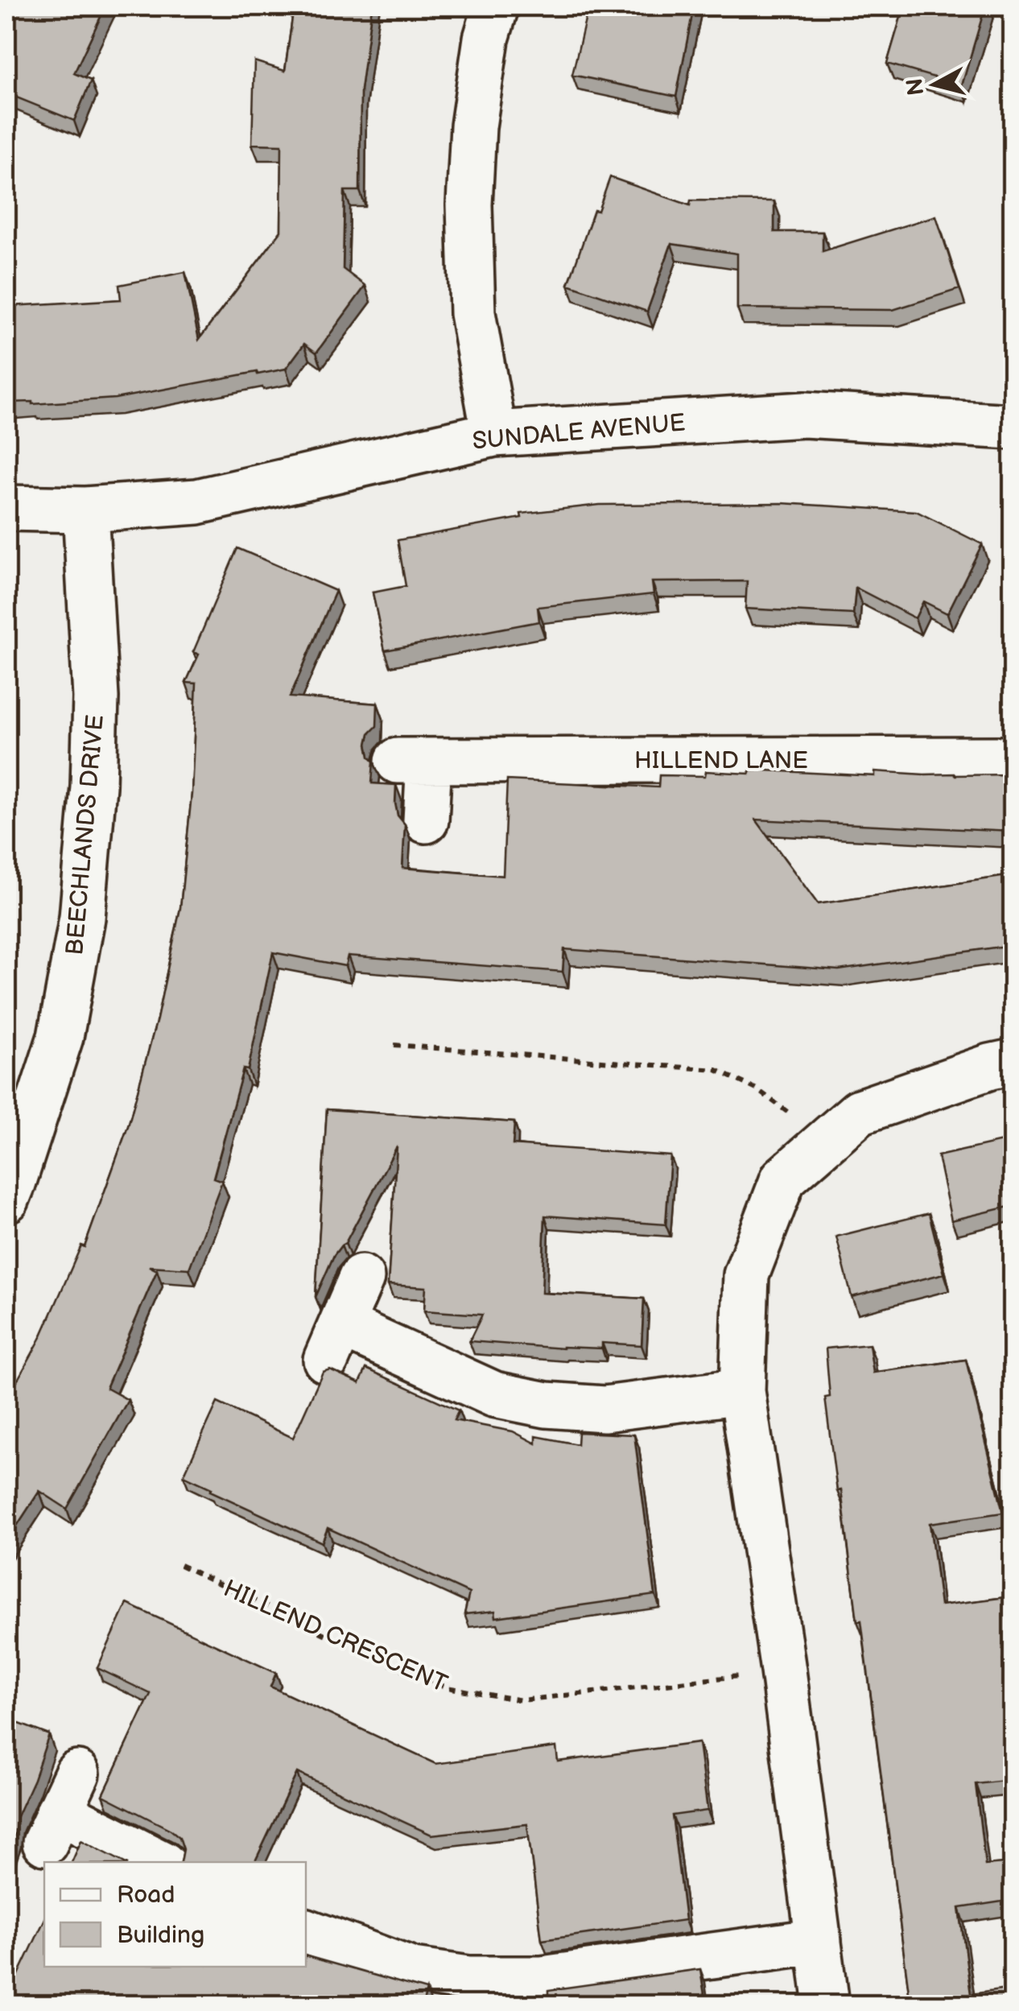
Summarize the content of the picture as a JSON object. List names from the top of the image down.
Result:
{
  "streets": {
    "street": ["SUNDALE AVENUE", "HILLEND LANE", "BEECHLANDS DRIVE"],
    "path": ["HILLEND CRESCENT"]
  },
  "crossings": [
    ["SUNDALE AVENUE", "BEECHLANDS DRIVE"]
  ],
  "legend": ["Road", "Building"],
  "north": "left"
}
